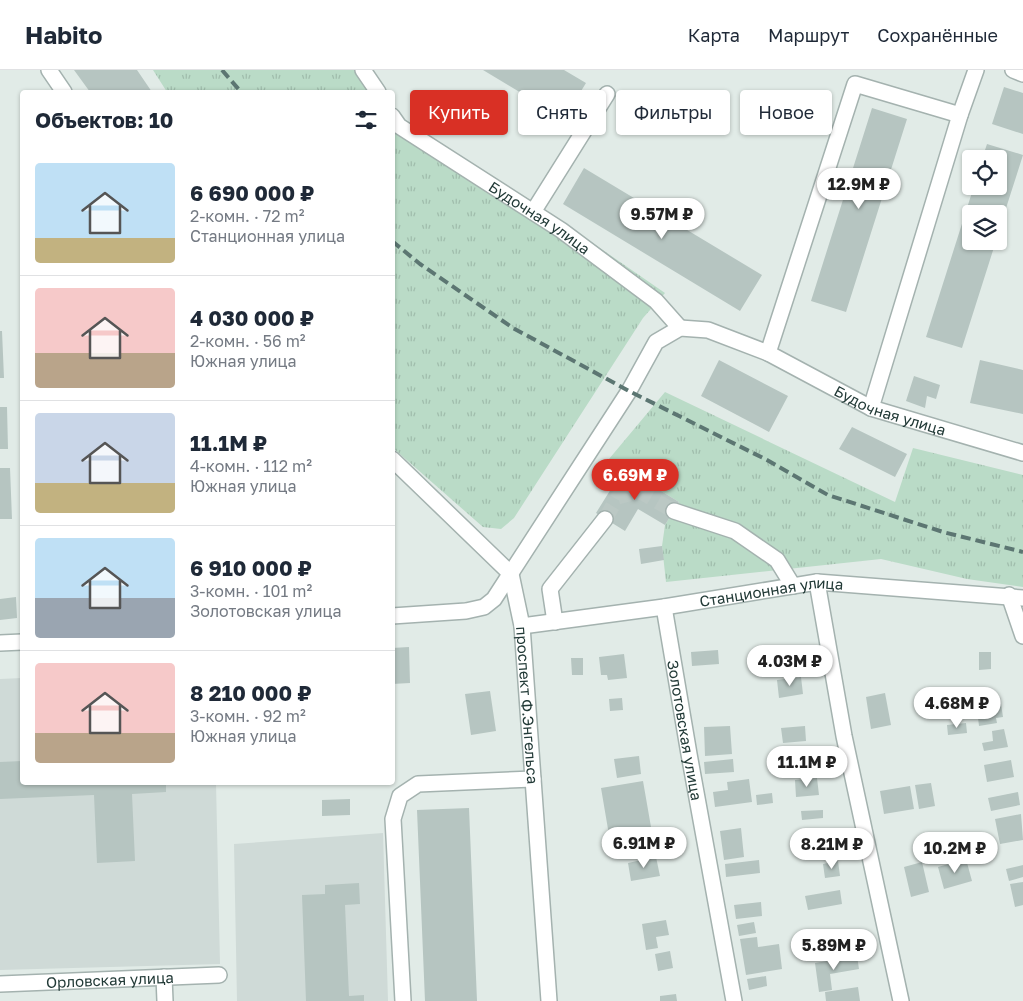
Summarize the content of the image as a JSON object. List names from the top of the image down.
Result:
{
  "streets": {
    "street": [
      "Будочная улица",
      "Станционная улица",
      "проспект Ф.Энгельса",
      "Золотовская улица",
      "Орловская улица"
    ]
  },
  "crossings": [
    ["Станционная улица", "проспект Ф.Энгельса"],
    ["Станционная улица", "Золотовская улица"]
  ],
  "page": {
    "header": "Habito",
    "nav": ["Карта", "Маршрут", "Сохранённые"],
    "chip": [
      "Купить",
      "Снять",
      "Фильтры",
      "Новое"
    ],
    "heading": "Объектов: 10",
    "list": [
      {
        "name": "6 690 000 ₽",
        "note": "2-комн. · 72 m² · Станционная улица"
      },
      {
        "name": "4 030 000 ₽",
        "note": "2-комн. · 56 m² · Южная улица"
      },
      {
        "name": "11.1M ₽",
        "note": "4-комн. · 112 m² · Южная улица"
      },
      {
        "name": "6 910 000 ₽",
        "note": "3-комн. · 101 m² · Золотовская улица"
      },
      {
        "name": "8 210 000 ₽",
        "note": "3-комн. · 92 m² · Южная улица"
      }
    ],
    "price": [
      "12.9M ₽",
      "9.57M ₽",
      "6.69M ₽",
      "4.03M ₽",
      "4.68M ₽",
      "11.1M ₽",
      "6.91M ₽",
      "8.21M ₽",
      "10.2M ₽",
      "5.89M ₽"
    ]
  }
}
